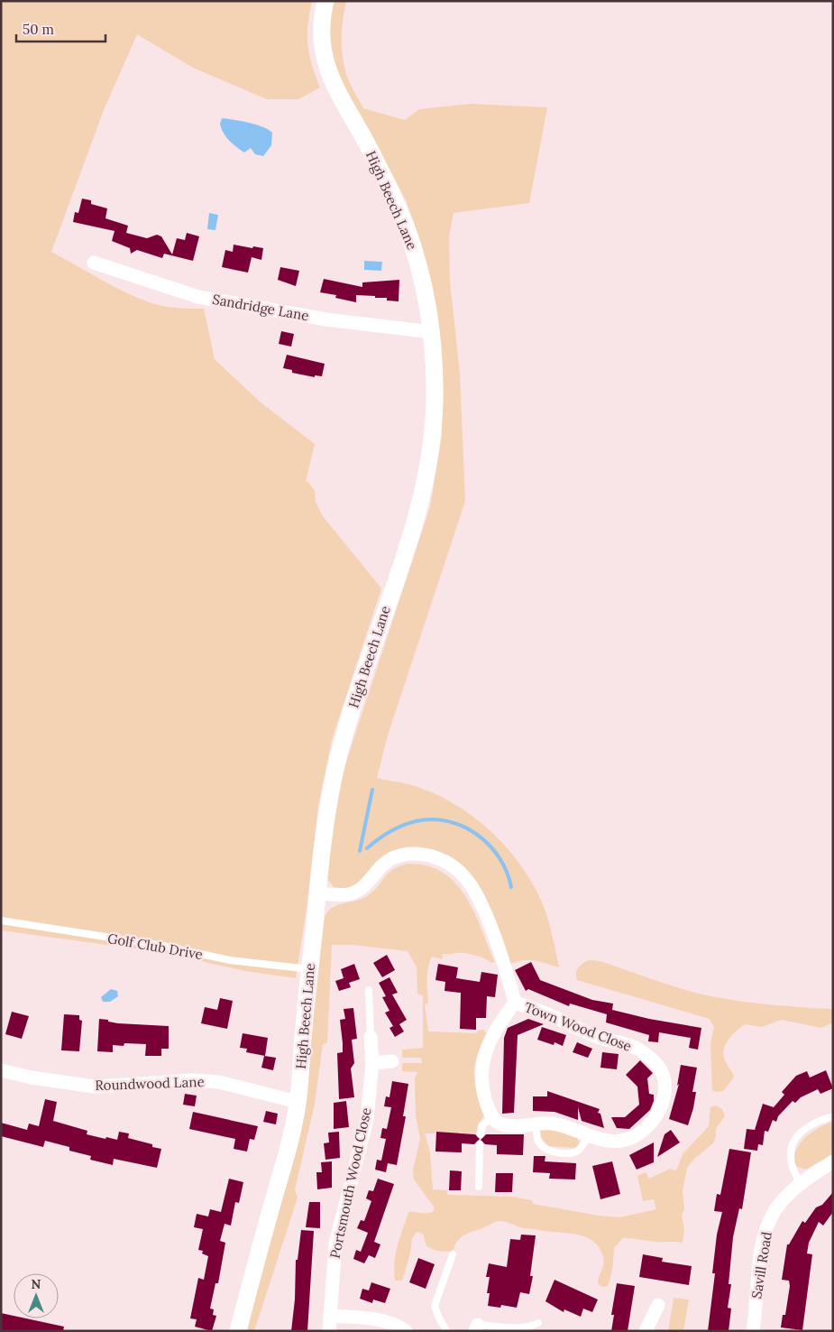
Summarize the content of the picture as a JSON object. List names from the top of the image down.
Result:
{
  "streets": {
    "street": [
      "High Beech Lane",
      "Sandridge Lane",
      "Town Wood Close",
      "Roundwood Lane",
      "Portsmouth Wood Close",
      "Savill Road"
    ],
    "lane": ["Golf Club Drive"]
  },
  "crossings": [
    ["High Beech Lane", "Sandridge Lane"],
    ["High Beech Lane", "Golf Club Drive"],
    ["High Beech Lane", "Town Wood Close"],
    ["High Beech Lane", "Roundwood Lane"]
  ],
  "scale_bar": "50 m",
  "north": "top"
}
